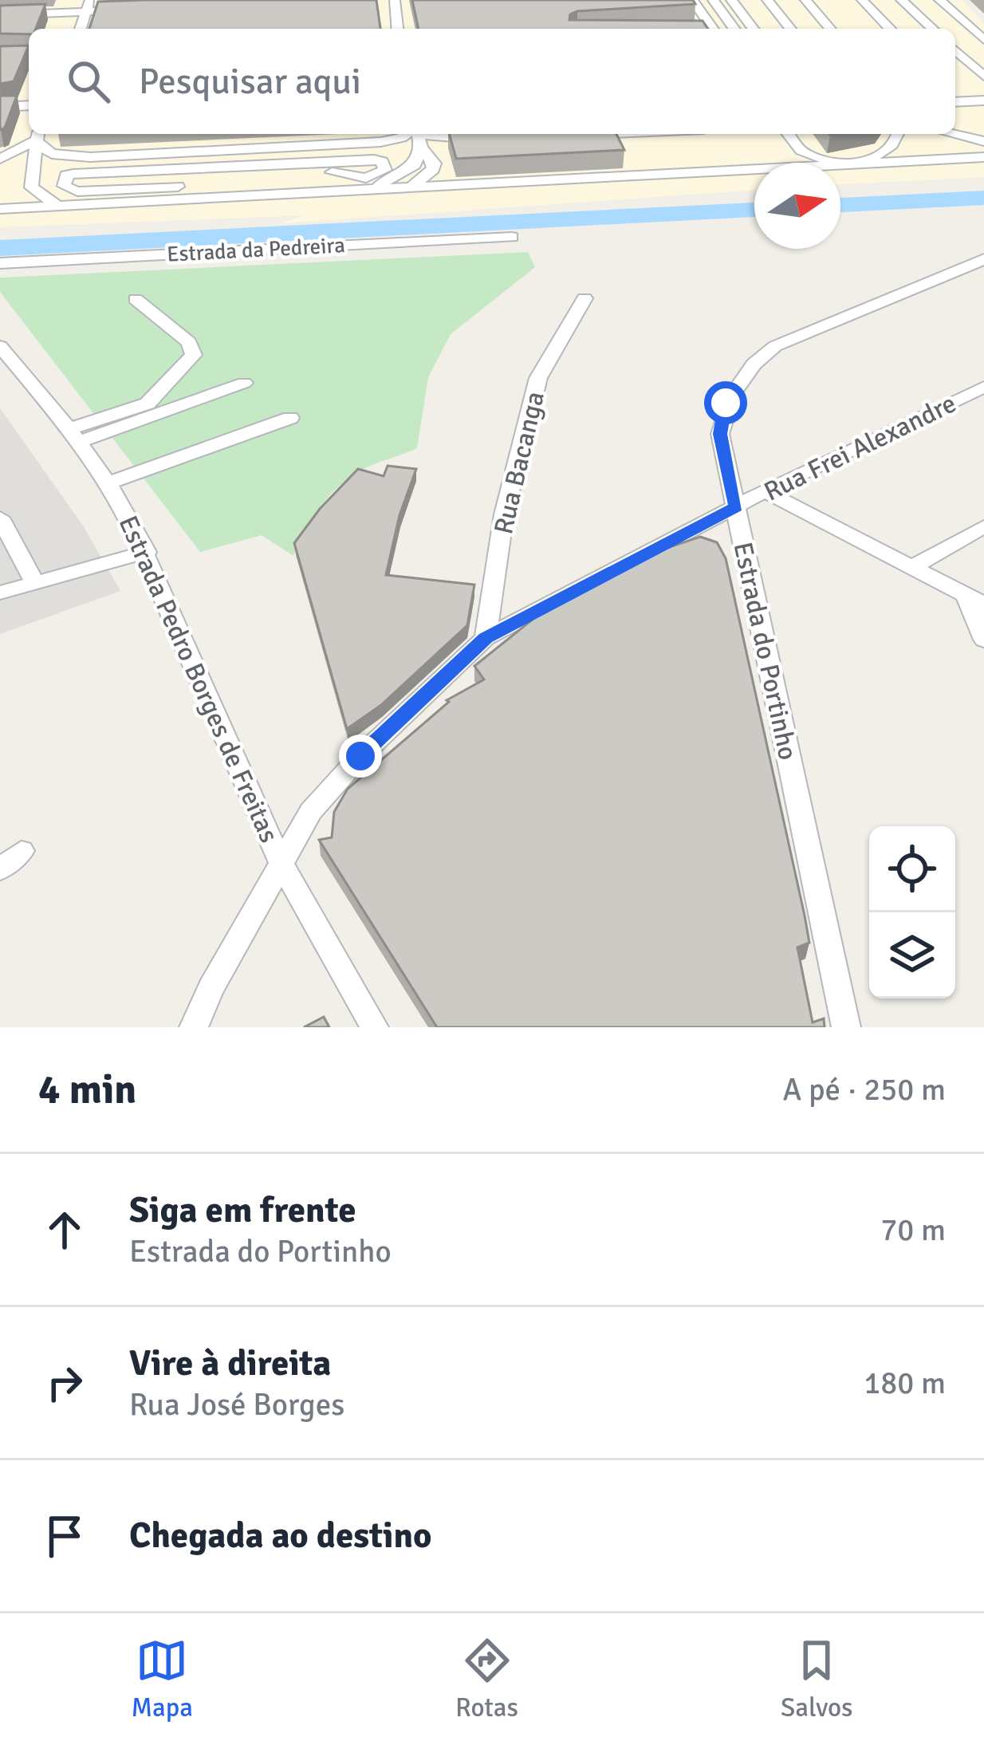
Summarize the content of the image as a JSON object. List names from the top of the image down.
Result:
{
  "streets": {
    "street": [
      "Estrada da Pedreira",
      "Rua Frei Alexandre",
      "Rua Bacanga",
      "Estrada do Portinho",
      "Estrada Pedro Borges de Freitas"
    ]
  },
  "crossings": [
    ["Rua Frei Alexandre", "Rua Bacanga"],
    ["Rua Frei Alexandre", "Estrada do Portinho"],
    ["Rua Frei Alexandre", "Estrada Pedro Borges de Freitas"]
  ],
  "north": "right",
  "page": {
    "search": "Pesquisar aqui",
    "heading": ["4 min", "A pé · 250 m"],
    "list": [
      ["Siga em frente", "Estrada do Portinho", "70 m"],
      ["Vire à direita", "Rua José Borges", "180 m"],
      "Chegada ao destino"
    ],
    "nav": ["Mapa", "Rotas", "Salvos"]
  }
}
